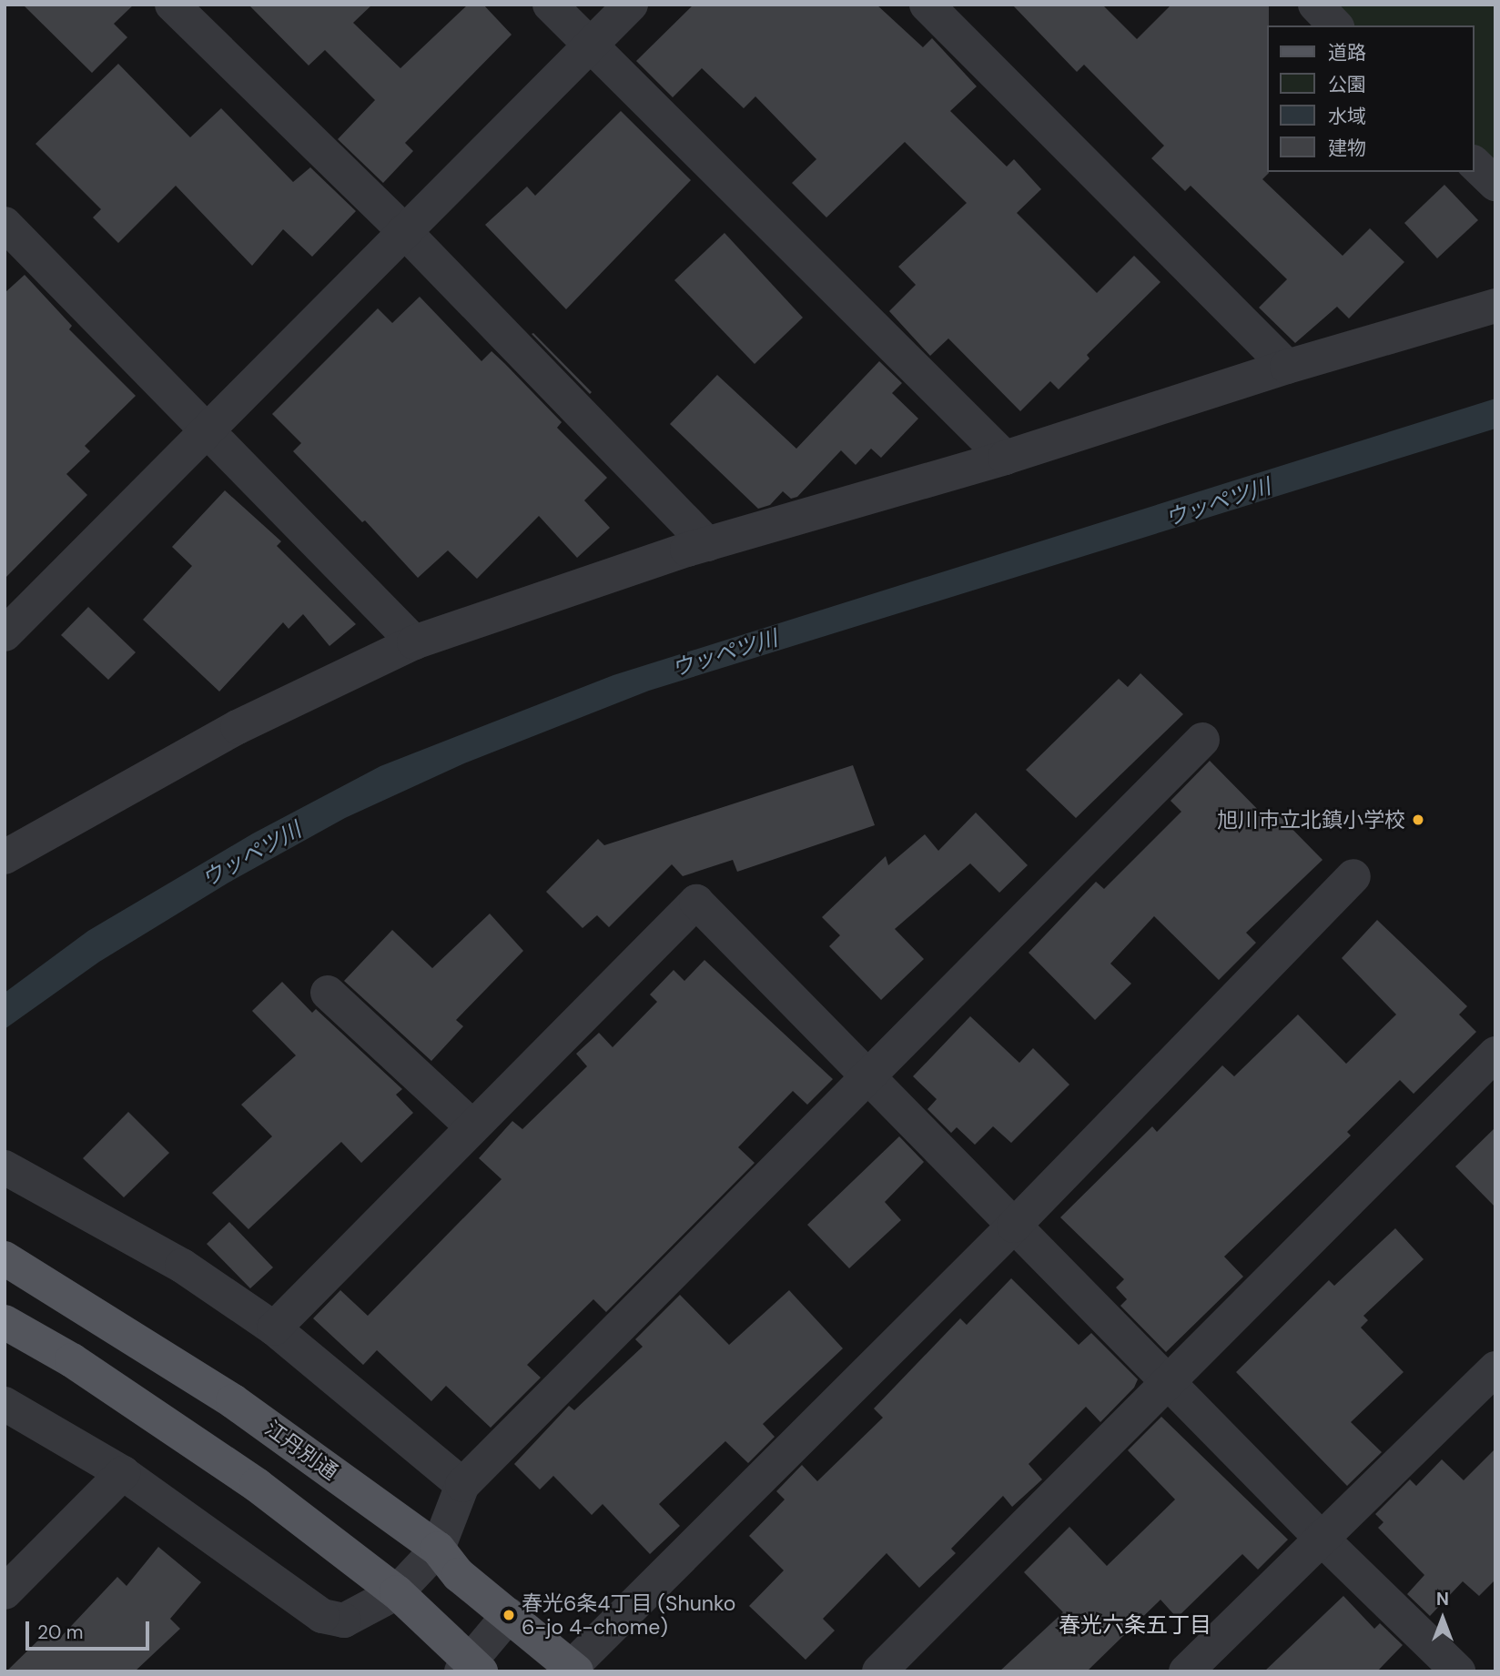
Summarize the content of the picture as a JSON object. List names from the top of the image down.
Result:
{
  "streets": {
    "main road": ["江丹別通"]
  },
  "districts": ["春光六条五丁目"],
  "water": ["ウッペツ川"],
  "places": ["旭川市立北鎮小学校", "春光6条4丁目 (Shunko 6-jo 4-chome)"],
  "legend": [
    "道路",
    "公園",
    "水域",
    "建物"
  ],
  "scale_bar": "20 m",
  "north": "top"
}
